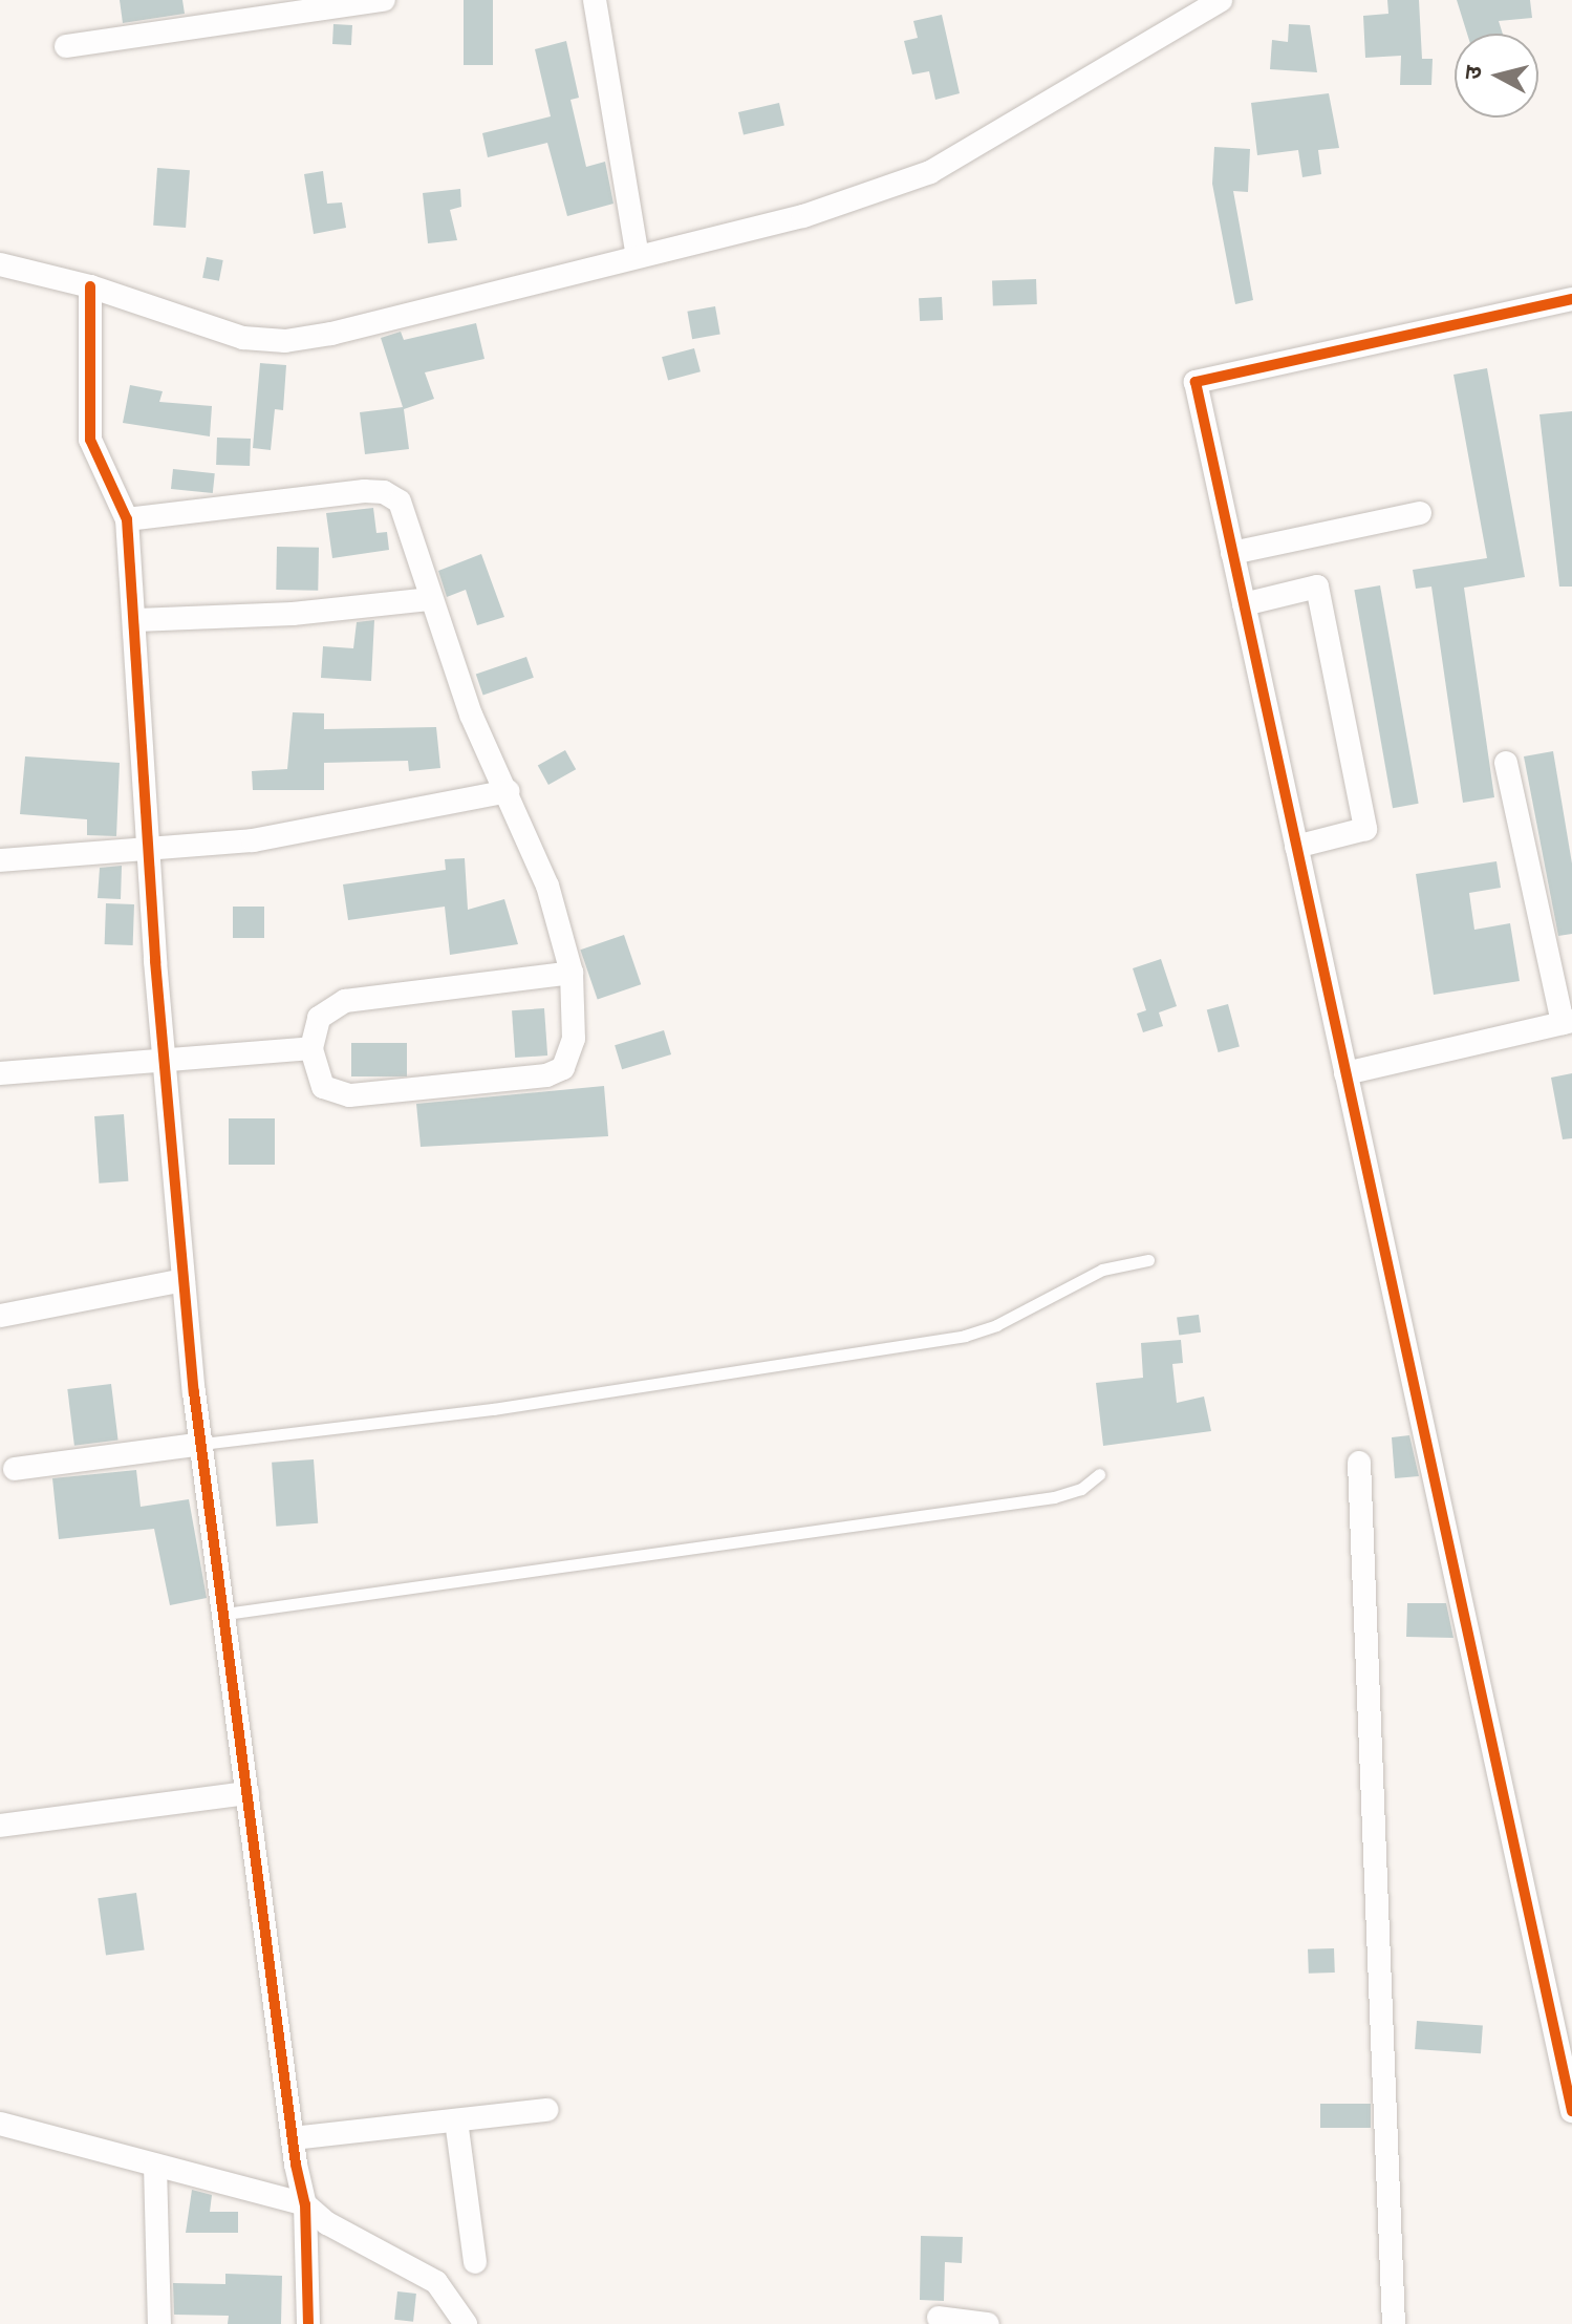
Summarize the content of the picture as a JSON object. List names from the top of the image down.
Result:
{
  "north": "left"
}
